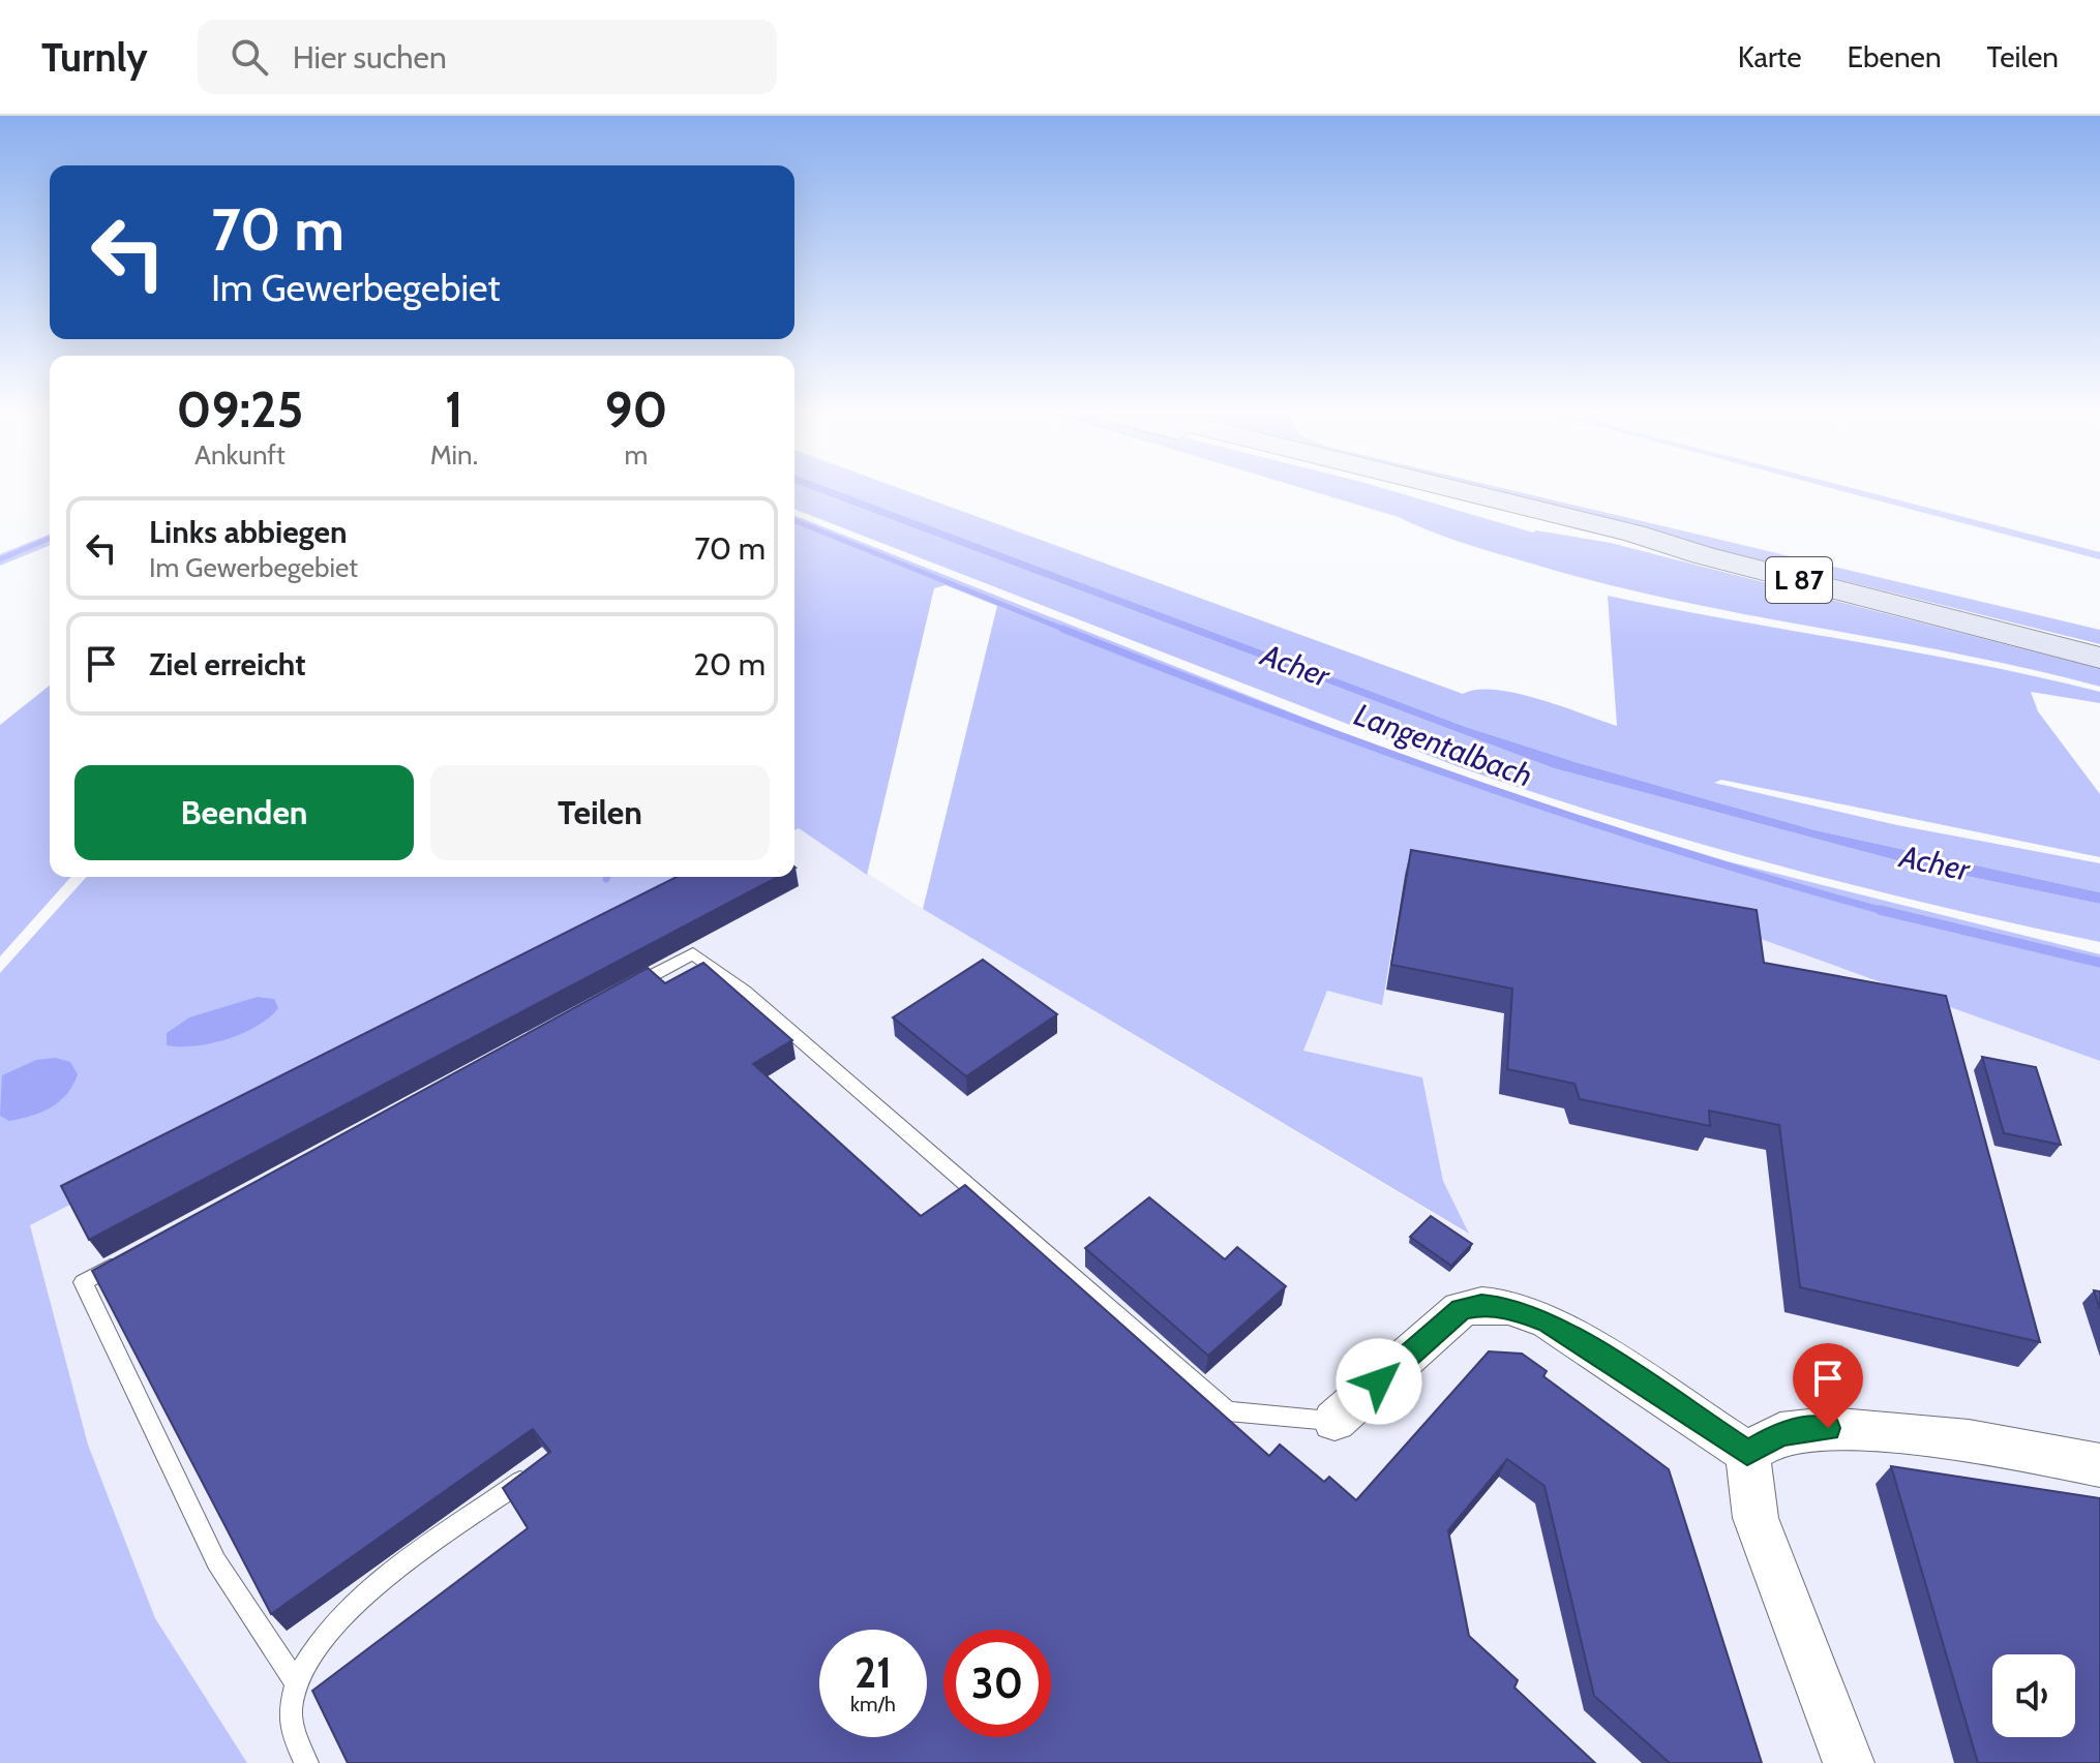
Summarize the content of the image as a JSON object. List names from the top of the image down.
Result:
{
  "streets": {
    "main road": ["L 87"]
  },
  "water": ["Acher", "Langentalbach"],
  "page": {
    "header": "Turnly",
    "search": "Hier suchen",
    "nav": ["Karte", "Ebenen", "Teilen"],
    "turn": ["70 m", "Im Gewerbegebiet"],
    "eta": [
      "09:25",
      "Ankunft",
      "1",
      "Min.",
      "90",
      "m"
    ],
    "list": [
      {
        "name": "Links abbiegen",
        "note": "Im Gewerbegebiet",
        "value": "70 m"
      },
      {
        "name": "Ziel erreicht",
        "value": "20 m"
      }
    ],
    "buttons": ["Beenden", "Teilen"],
    "speed": "21 km/h",
    "limit": "30"
  }
}
